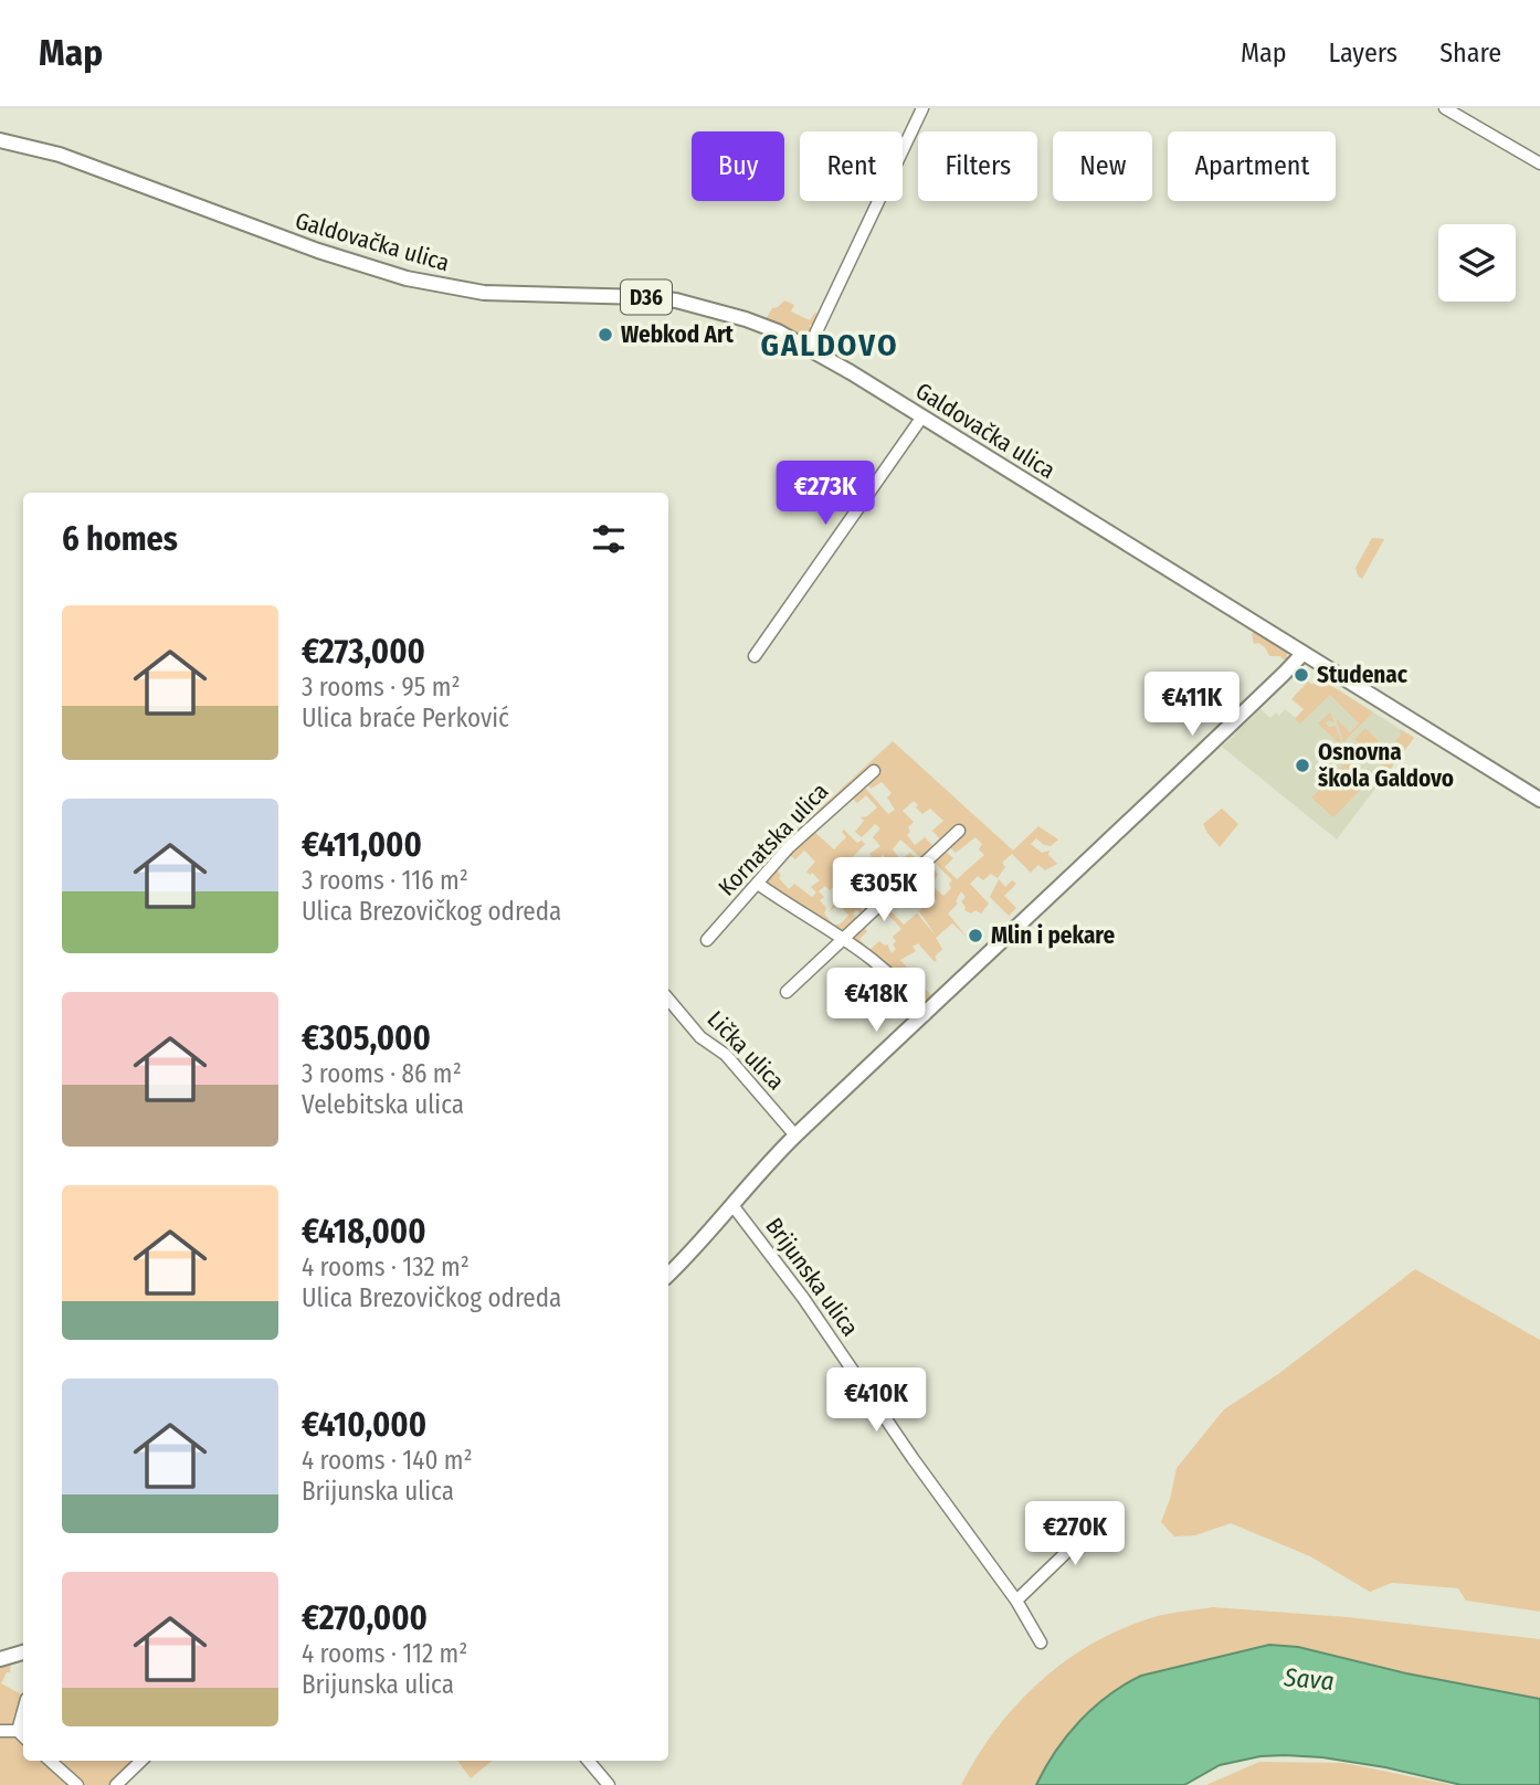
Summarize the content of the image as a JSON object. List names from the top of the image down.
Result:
{
  "streets": {
    "main road": ["Galdovačka ulica", "D36"],
    "street": ["Kornatska ulica", "Lička ulica", "Brijunska ulica"]
  },
  "districts": ["GALDOVO"],
  "water": ["Sava"],
  "places": [
    "Webkod Art",
    "Studenac",
    "Osnovna škola Galdovo",
    "Mlin i pekare"
  ],
  "page": {
    "header": "Map",
    "nav": ["Map", "Layers", "Share"],
    "chip": [
      "Buy",
      "Rent",
      "Filters",
      "New",
      "Apartment"
    ],
    "price": [
      "€273K",
      "€411K",
      "€305K",
      "€418K",
      "€410K",
      "€270K"
    ],
    "heading": "6 homes",
    "list": [
      {
        "name": "€273,000",
        "note": "3 rooms · 95 m² · Ulica braće Perković"
      },
      {
        "name": "€411,000",
        "note": "3 rooms · 116 m² · Ulica Brezovičkog odreda"
      },
      {
        "name": "€305,000",
        "note": "3 rooms · 86 m² · Velebitska ulica"
      },
      {
        "name": "€418,000",
        "note": "4 rooms · 132 m² · Ulica Brezovičkog odreda"
      },
      {
        "name": "€410,000",
        "note": "4 rooms · 140 m² · Brijunska ulica"
      },
      {
        "name": "€270,000",
        "note": "4 rooms · 112 m² · Brijunska ulica"
      }
    ]
  }
}
